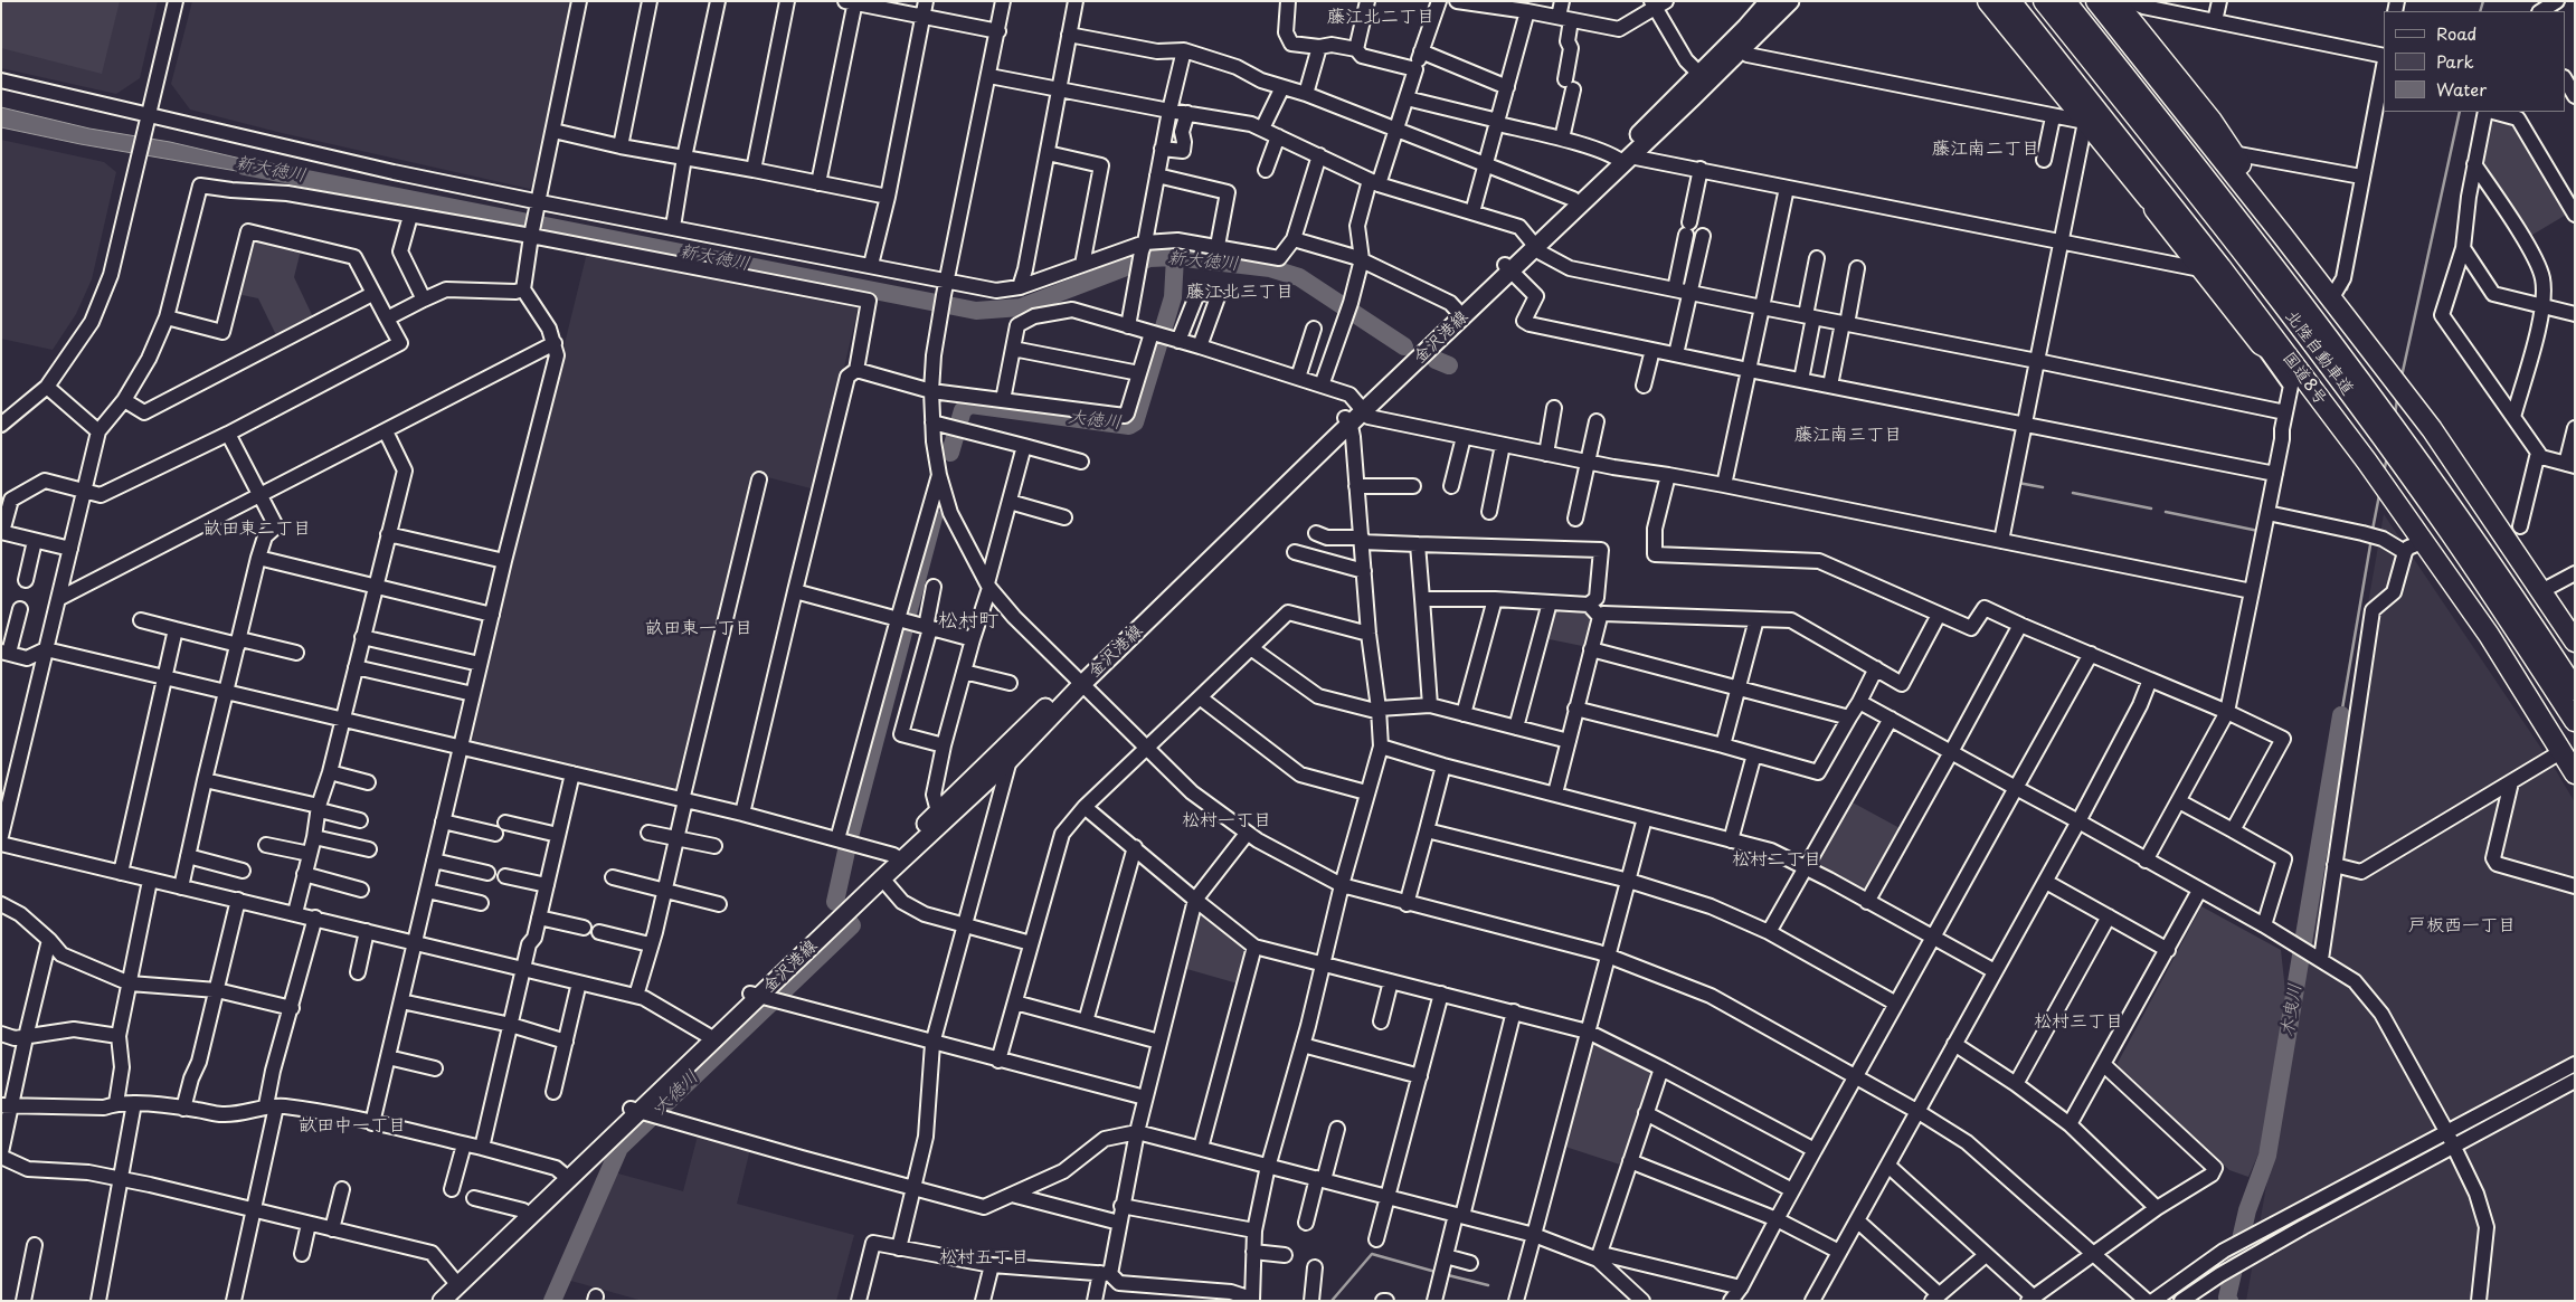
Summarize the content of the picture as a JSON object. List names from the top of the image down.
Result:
{
  "streets": {
    "highway": ["北陸自動車道", "国道8号"],
    "main road": ["金沢港線"]
  },
  "districts": [
    "藤江北二丁目",
    "藤江南二丁目",
    "藤江北三丁目",
    "藤江南三丁目",
    "畝田東二丁目",
    "松村町",
    "畝田東一丁目",
    "松村一丁目",
    "松村二丁目",
    "戸板西一丁目",
    "松村三丁目",
    "畝田中一丁目",
    "松村五丁目"
  ],
  "water": ["新大徳川", "大徳川", "木曳川"],
  "legend": ["Road", "Park", "Water"]
}
